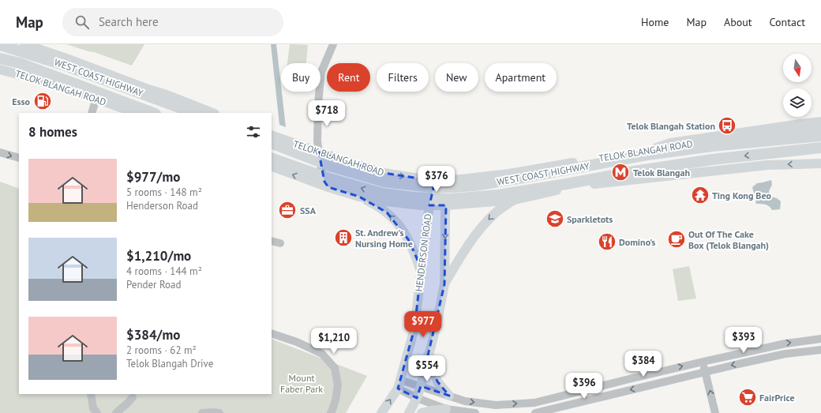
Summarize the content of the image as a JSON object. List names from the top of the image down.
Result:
{
  "streets": {
    "highway": ["WEST COAST HIGHWAY"],
    "main road": ["TELOK BLANGAH ROAD", "HENDERSON ROAD"]
  },
  "crossings": [
    ["TELOK BLANGAH ROAD", "HENDERSON ROAD"]
  ],
  "parks": ["Mount Faber Park"],
  "places": {
    "fuel station": ["Esso"],
    "bus stop": ["Telok Blangah Station"],
    "metro station": ["Telok Blangah"],
    "temple": ["Ting Kong Beo"],
    "office": ["SSA"],
    "school or university": ["Sparkletots"],
    "building": ["St. Andrew's Nursing Home"],
    "cafe": ["Out Of The Cake Box (Telok Blangah)"],
    "restaurant": ["Domino's"],
    "supermarket": ["FairPrice"]
  },
  "north": "bottom",
  "page": {
    "header": "Map",
    "search": "Search here",
    "nav": [
      "Home",
      "Map",
      "About",
      "Contact"
    ],
    "chip": [
      "Buy",
      "Rent",
      "Filters",
      "New",
      "Apartment"
    ],
    "price": [
      "$718",
      "$376",
      "$977",
      "$393",
      "$1,210",
      "$384",
      "$554",
      "$396"
    ],
    "heading": "8 homes",
    "list": [
      {
        "name": "$977/mo",
        "note": "5 rooms · 148 m² · Henderson Road"
      },
      {
        "name": "$1,210/mo",
        "note": "4 rooms · 144 m² · Pender Road"
      },
      {
        "name": "$384/mo",
        "note": "2 rooms · 62 m² · Telok Blangah Drive"
      }
    ]
  }
}
